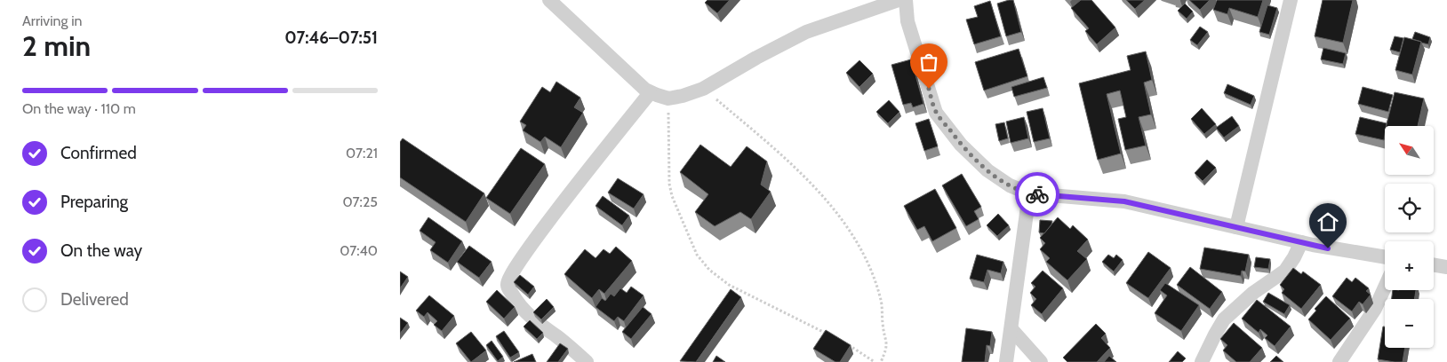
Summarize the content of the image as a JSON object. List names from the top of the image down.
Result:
{
  "north": "top left",
  "page": {
    "heading": ["2 min", "Arriving in", "07:46–07:51"],
    "bar": "On the way · 110 m",
    "map_buttons": ["+", "−"],
    "list": [
      ["Confirmed", "07:21"],
      ["Preparing", "07:25"],
      ["On the way", "07:40"],
      "Delivered"
    ]
  }
}
